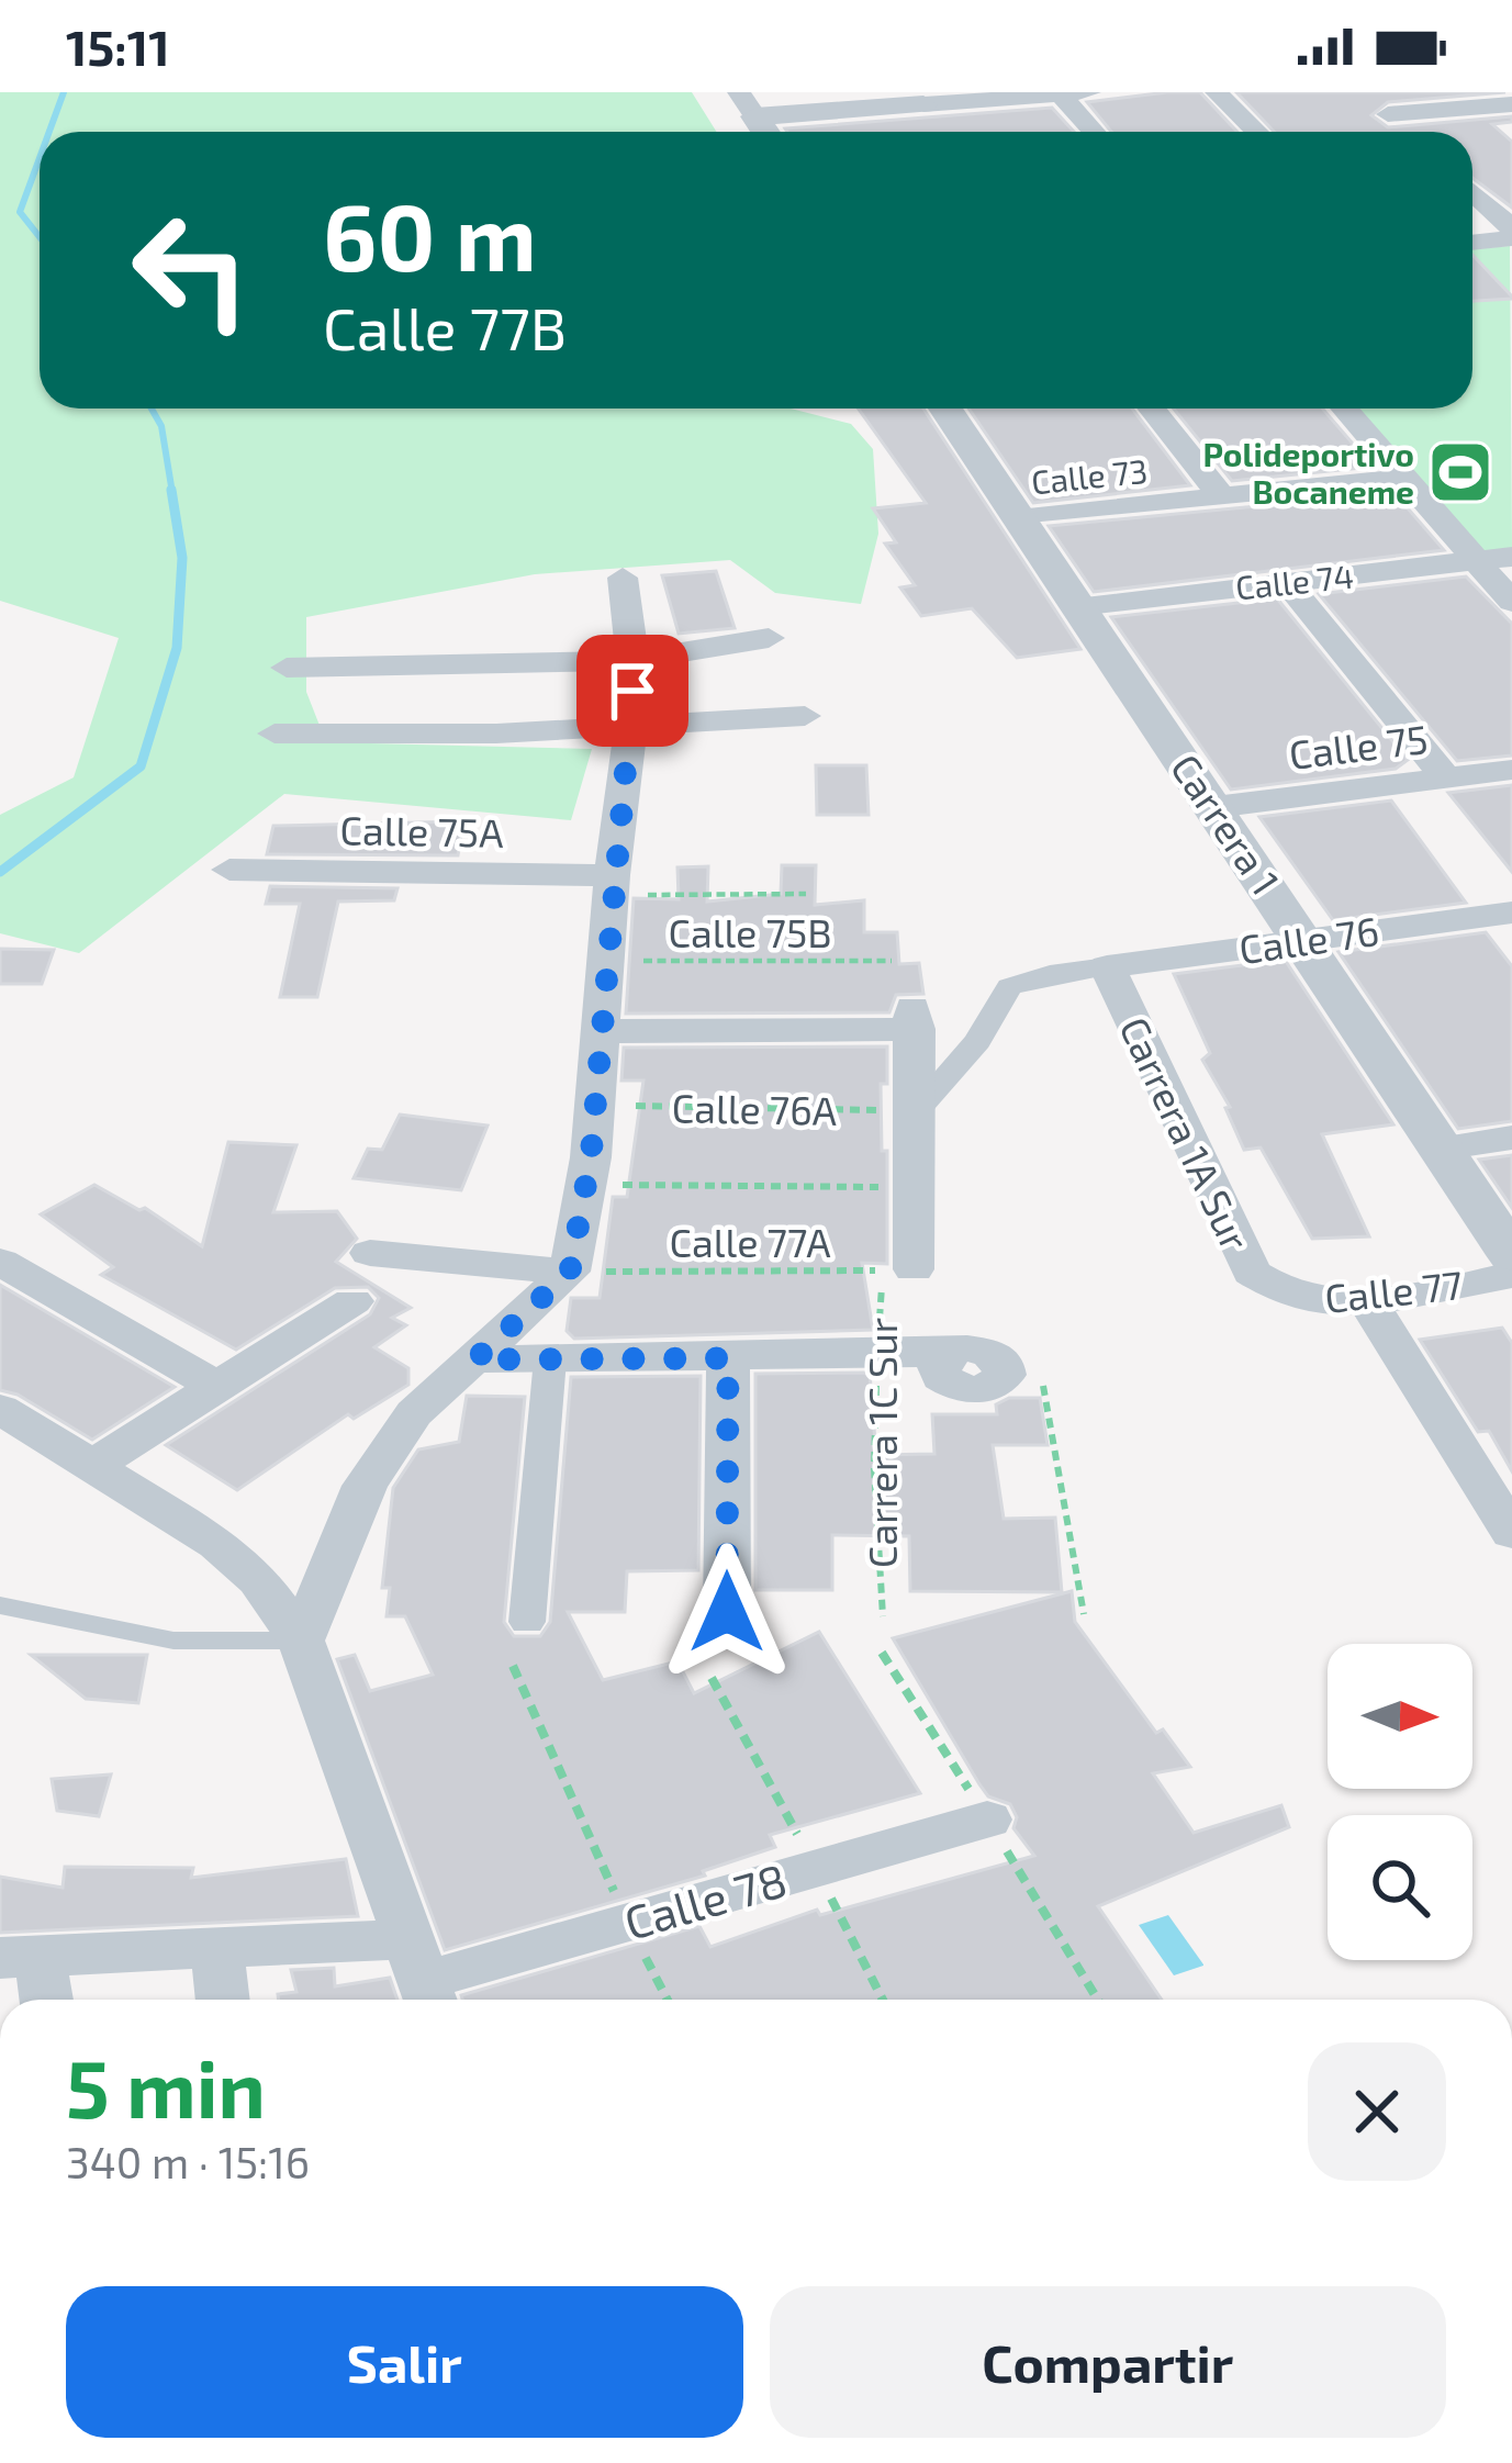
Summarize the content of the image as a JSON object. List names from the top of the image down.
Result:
{
  "streets": {
    "street": [
      "Calle 73",
      "Calle 74",
      "Calle 75",
      "Carrera 1",
      "Calle 75A",
      "Calle 76",
      "Carrera 1A Sur",
      "Calle 77",
      "Carrera 1C Sur",
      "Calle 78"
    ],
    "path": ["Calle 75B", "Calle 76A", "Calle 77A"]
  },
  "crossings": [
    ["Calle 73", "Carrera 1"],
    ["Calle 74", "Carrera 1"],
    ["Calle 75", "Carrera 1"],
    ["Carrera 1", "Calle 76"],
    ["Calle 76", "Carrera 1A Sur"],
    ["Calle 76A", "Carrera 1C Sur"],
    ["Carrera 1A Sur", "Calle 77"],
    ["Calle 77A", "Carrera 1C Sur"]
  ],
  "places": {
    "sports": ["Polideportivo Bocaneme"]
  },
  "north": "right",
  "page": {
    "status": "15:11",
    "turn": ["60 m", "Calle 77B"],
    "heading": ["5 min", "340 m · 15:16"],
    "buttons": ["Salir", "Compartir"]
  }
}
